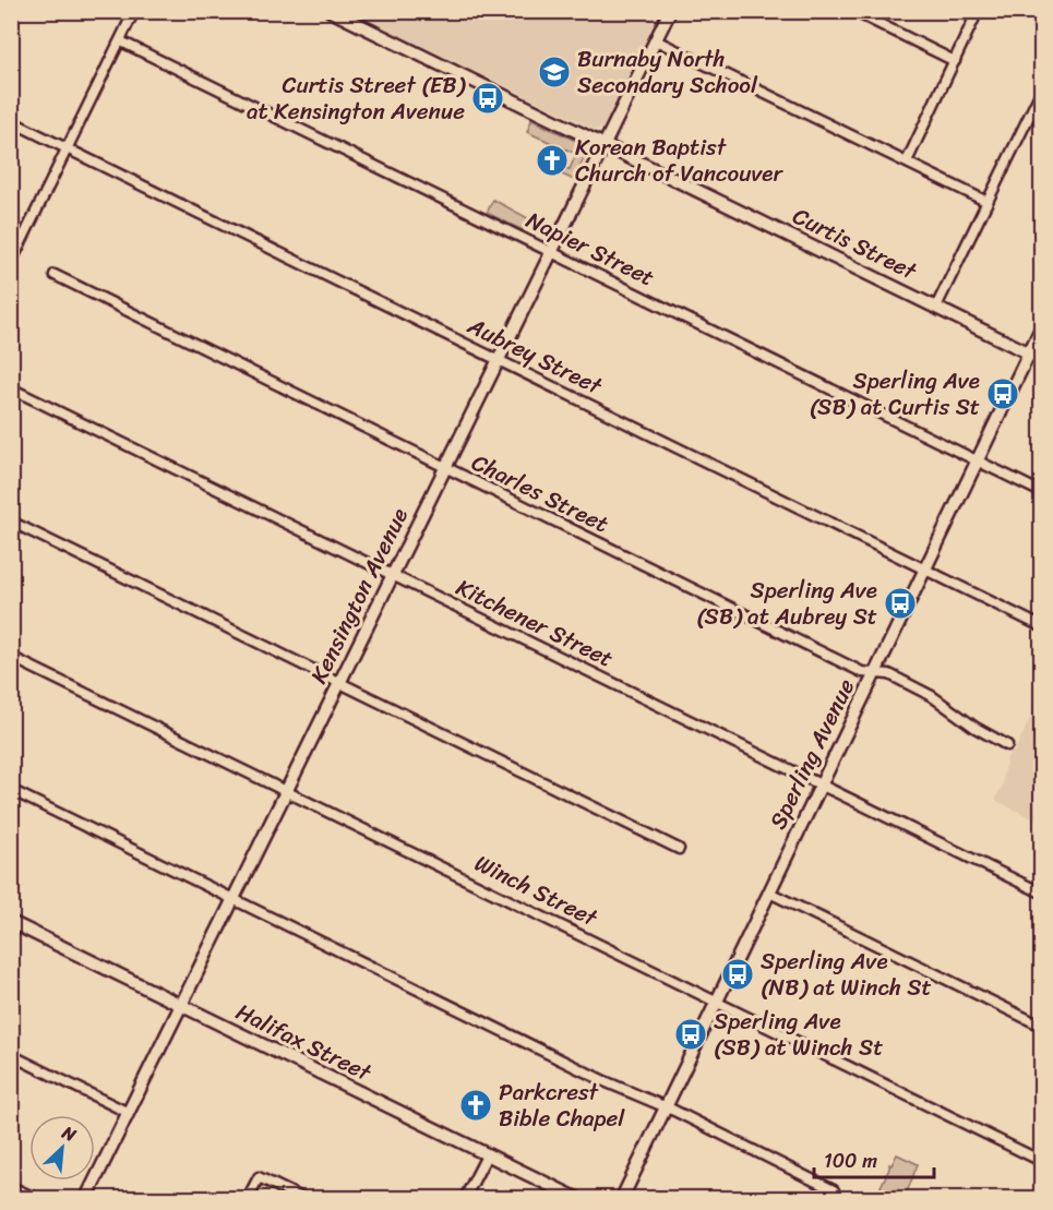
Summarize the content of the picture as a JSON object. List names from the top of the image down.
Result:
{
  "streets": {
    "street": [
      "Curtis Street",
      "Napier Street",
      "Aubrey Street",
      "Charles Street",
      "Kensington Avenue",
      "Kitchener Street",
      "Sperling Avenue",
      "Winch Street",
      "Halifax Street"
    ]
  },
  "crossings": [
    ["Curtis Street", "Kensington Avenue"],
    ["Curtis Street", "Sperling Avenue"],
    ["Napier Street", "Kensington Avenue"],
    ["Napier Street", "Sperling Avenue"],
    ["Aubrey Street", "Kensington Avenue"],
    ["Aubrey Street", "Sperling Avenue"],
    ["Charles Street", "Kensington Avenue"],
    ["Charles Street", "Sperling Avenue"],
    ["Kensington Avenue", "Kitchener Street"],
    ["Kensington Avenue", "Winch Street"],
    ["Kensington Avenue", "Halifax Street"],
    ["Kitchener Street", "Sperling Avenue"],
    ["Sperling Avenue", "Winch Street"]
  ],
  "places": {
    "school or university": ["Burnaby North Secondary School"],
    "bus stop": [
      "Curtis Street (EB) at Kensington Avenue",
      "Sperling Ave (SB) at Curtis St",
      "Sperling Ave (SB) at Aubrey St",
      "Sperling Ave (NB) at Winch St",
      "Sperling Ave (SB) at Winch St"
    ],
    "church": ["Korean Baptist Church of Vancouver", "Parkcrest Bible Chapel"]
  },
  "scale_bar": "100 m",
  "north": "top right"
}
